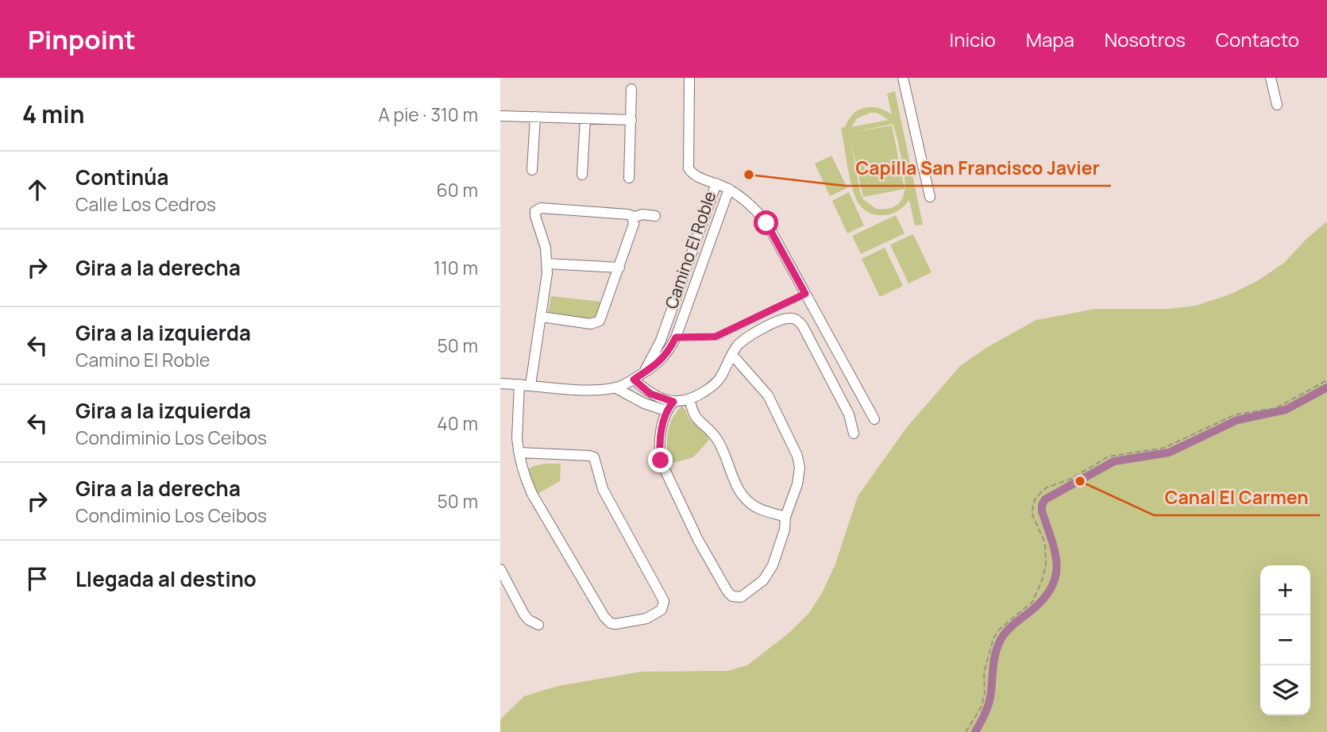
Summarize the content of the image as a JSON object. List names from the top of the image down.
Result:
{
  "streets": {
    "street": ["Camino El Roble"]
  },
  "places": ["Capilla San Francisco Javier", "Canal El Carmen"],
  "page": {
    "header": "Pinpoint",
    "nav": [
      "Inicio",
      "Mapa",
      "Nosotros",
      "Contacto"
    ],
    "heading": ["4 min", "A pie · 310 m"],
    "list": [
      ["Continúa", "Calle Los Cedros", "60 m"],
      ["Gira a la derecha", "110 m"],
      ["Gira a la izquierda", "Camino El Roble", "50 m"],
      ["Gira a la izquierda", "Condiminio Los Ceibos", "40 m"],
      ["Gira a la derecha", "Condiminio Los Ceibos", "50 m"],
      "Llegada al destino"
    ],
    "map_buttons": ["+", "−"]
  }
}
